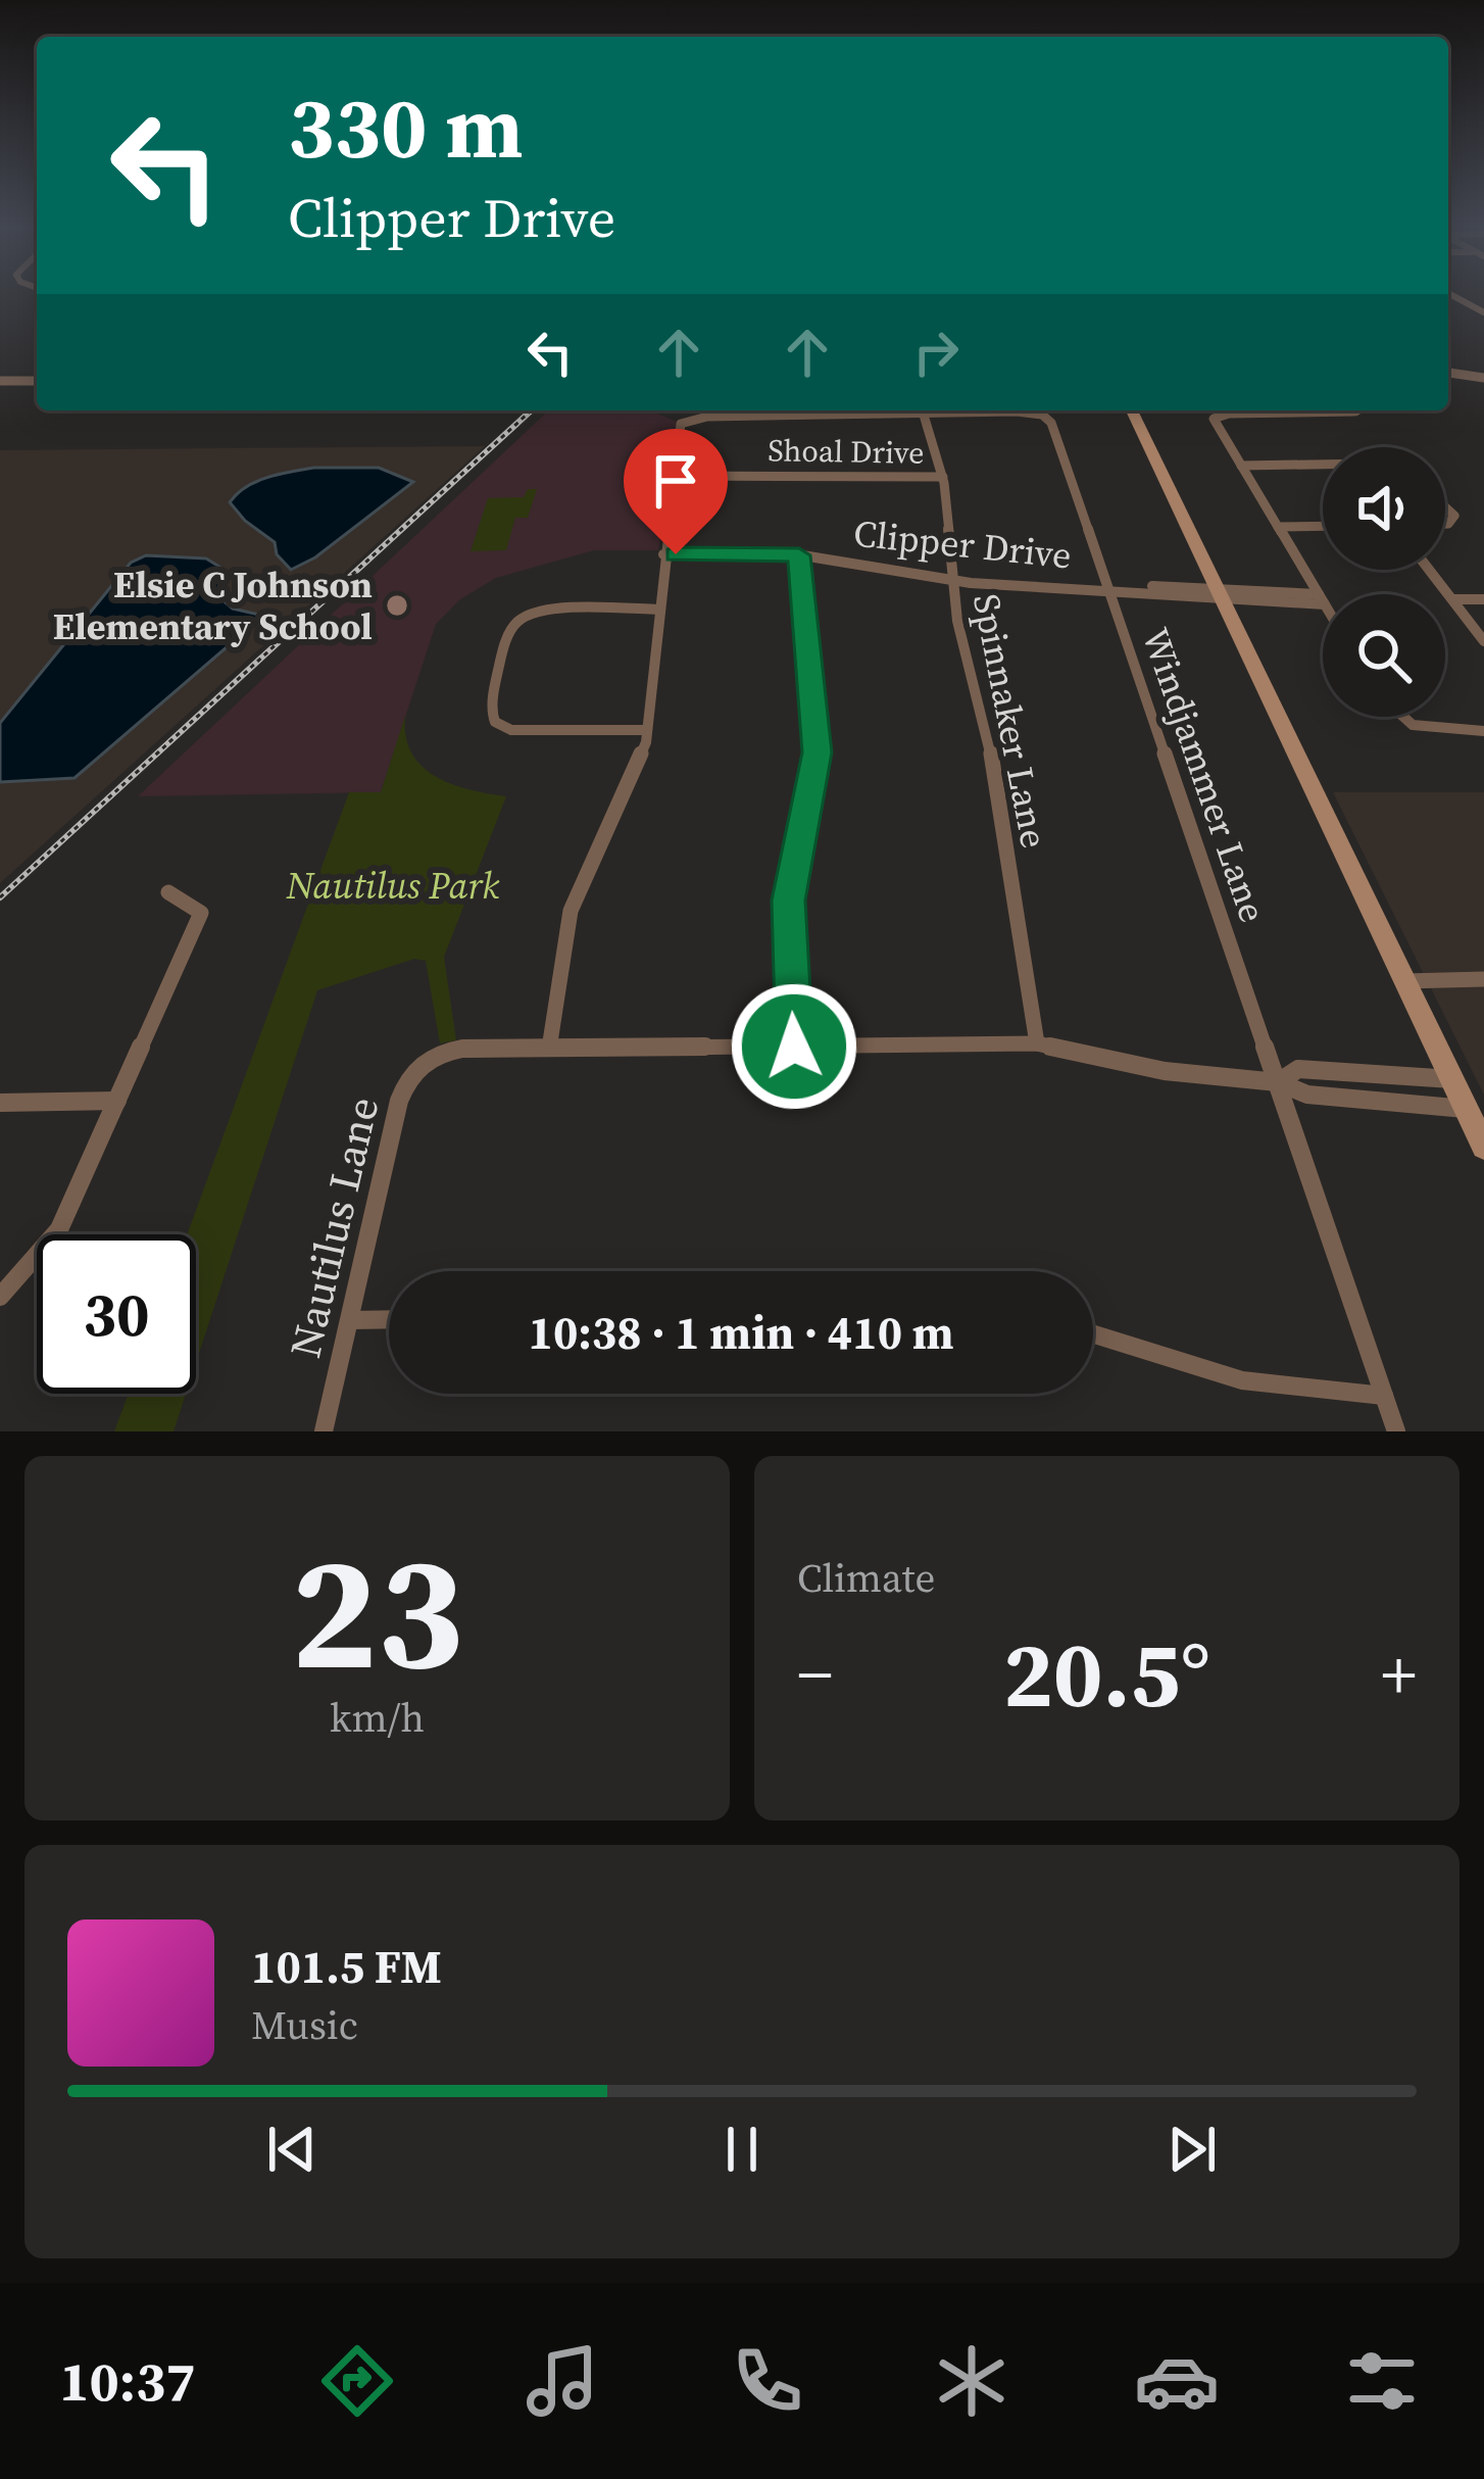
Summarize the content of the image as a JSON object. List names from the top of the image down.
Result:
{
  "streets": {
    "street": [
      "Shoal Drive",
      "Clipper Drive",
      "Spinnaker Lane",
      "Windjammer Lane",
      "Nautilus Lane"
    ]
  },
  "crossings": [
    ["Shoal Drive", "Spinnaker Lane"],
    ["Shoal Drive", "Windjammer Lane"],
    ["Clipper Drive", "Spinnaker Lane"],
    ["Clipper Drive", "Windjammer Lane"],
    ["Spinnaker Lane", "Windjammer Lane"]
  ],
  "parks": ["Nautilus Park"],
  "places": ["Elsie C Johnson Elementary School"],
  "page": {
    "turn": ["330 m", "Clipper Drive"],
    "limit": "30",
    "trip": "10:38 · 1 min · 410 m",
    "tile": [
      ["23", "km/h"],
      "Climate"
    ],
    "heat": ["−", "20.5°", "+"],
    "song": ["101.5 FM", "Music"],
    "tabs": "10:37"
  }
}
